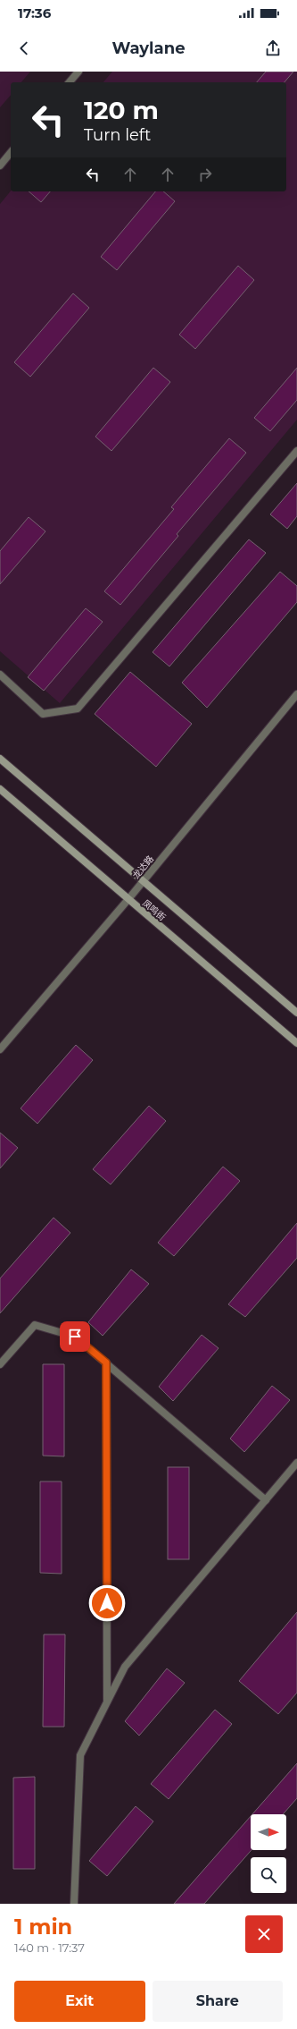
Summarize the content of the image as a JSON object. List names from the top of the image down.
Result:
{
  "streets": {
    "main road": ["凤鸣街"],
    "street": ["龙达路"]
  },
  "crossings": [
    ["龙达路", "凤鸣街"]
  ],
  "north": "right",
  "page": {
    "status": "17:36",
    "header": "Waylane",
    "turn": ["120 m", "Turn left"],
    "heading": ["1 min", "140 m · 17:37"],
    "buttons": ["Exit", "Share"]
  }
}
